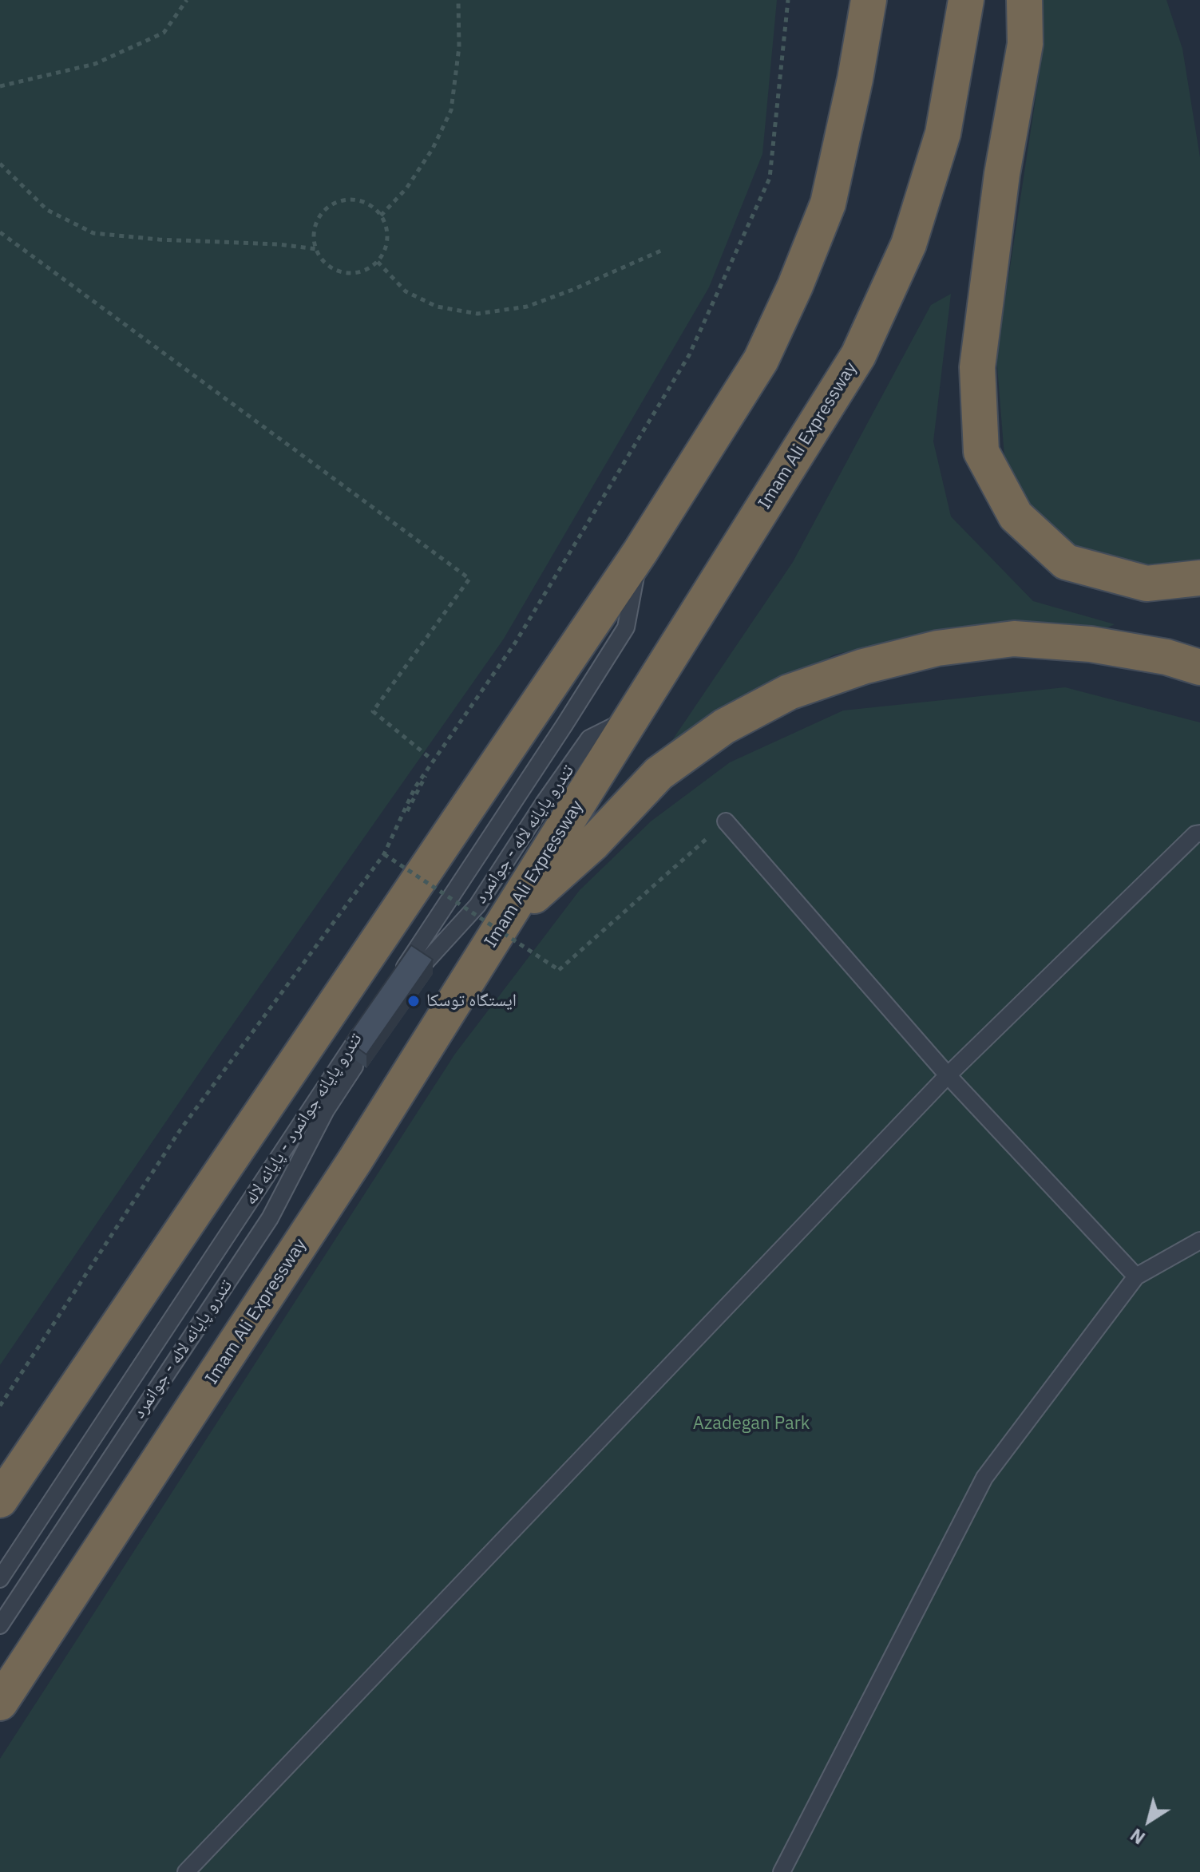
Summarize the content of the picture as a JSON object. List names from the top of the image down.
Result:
{
  "streets": {
    "highway": ["Imam Ali Expressway"],
    "lane": ["تندرو پایانه لاله - جوانمرد", "تندرو پایانه جوانمرد - پایانه لاله"]
  },
  "crossings": [
    ["Imam Ali Expressway", "تندرو پایانه لاله - جوانمرد"]
  ],
  "parks": ["Azadegan Park"],
  "places": ["ایستگاه توسکا"],
  "north": "bottom left"
}
